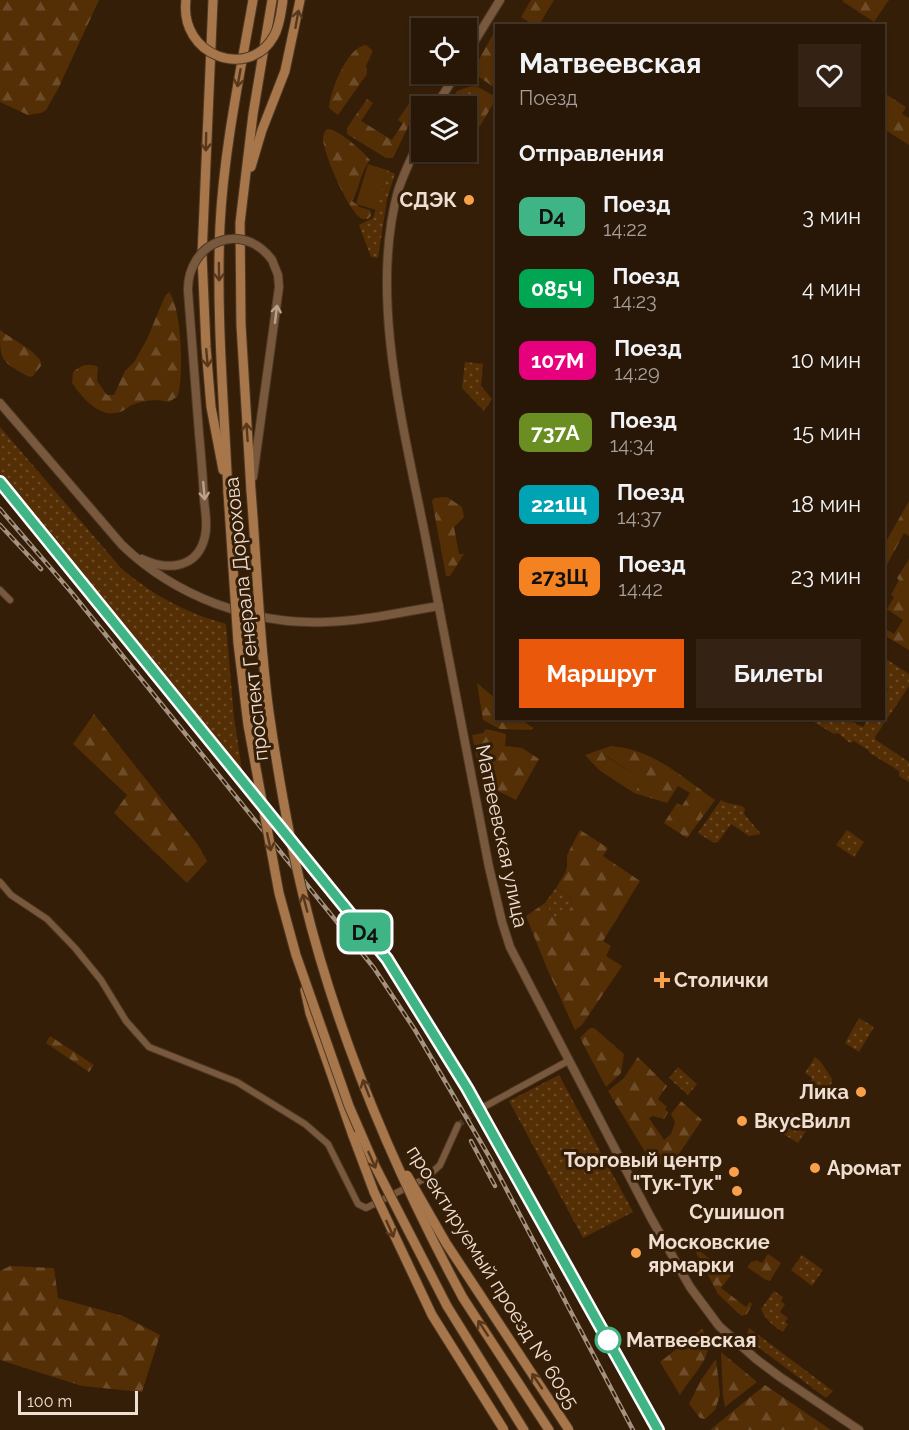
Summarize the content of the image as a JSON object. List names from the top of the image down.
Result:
{
  "streets": {
    "main road": ["проспект Генерала Дорохова", "проектируемый проезд № 6095"],
    "street": ["Матвеевская улица"]
  },
  "crossings": [
    ["проспект Генерала Дорохова", "проектируемый проезд № 6095"]
  ],
  "places": {
    "other": [
      "СДЭК",
      "Лика",
      "ВкусВилл",
      "Аромат",
      "Торговый центр \"Тук-Тук\"",
      "Сушишоп",
      "Московские ярмарки",
      "Матвеевская"
    ],
    "health": ["Столички"]
  },
  "scale_bar": "100 m",
  "page": {
    "on_map": "D4",
    "heading": [
      ["Матвеевская", "Поезд"],
      "Отправления"
    ],
    "list": [
      {
        "mark": "D4",
        "name": "Поезд",
        "note": "14:22",
        "value": "3 мин"
      },
      {
        "mark": "085Ч",
        "name": "Поезд",
        "note": "14:23",
        "value": "4 мин"
      },
      {
        "mark": "107М",
        "name": "Поезд",
        "note": "14:29",
        "value": "10 мин"
      },
      {
        "mark": "737А",
        "name": "Поезд",
        "note": "14:34",
        "value": "15 мин"
      },
      {
        "mark": "221Щ",
        "name": "Поезд",
        "note": "14:37",
        "value": "18 мин"
      },
      {
        "mark": "273Щ",
        "name": "Поезд",
        "note": "14:42",
        "value": "23 мин"
      }
    ],
    "buttons": ["Маршрут", "Билеты"],
    "scale": "100 m"
  }
}
